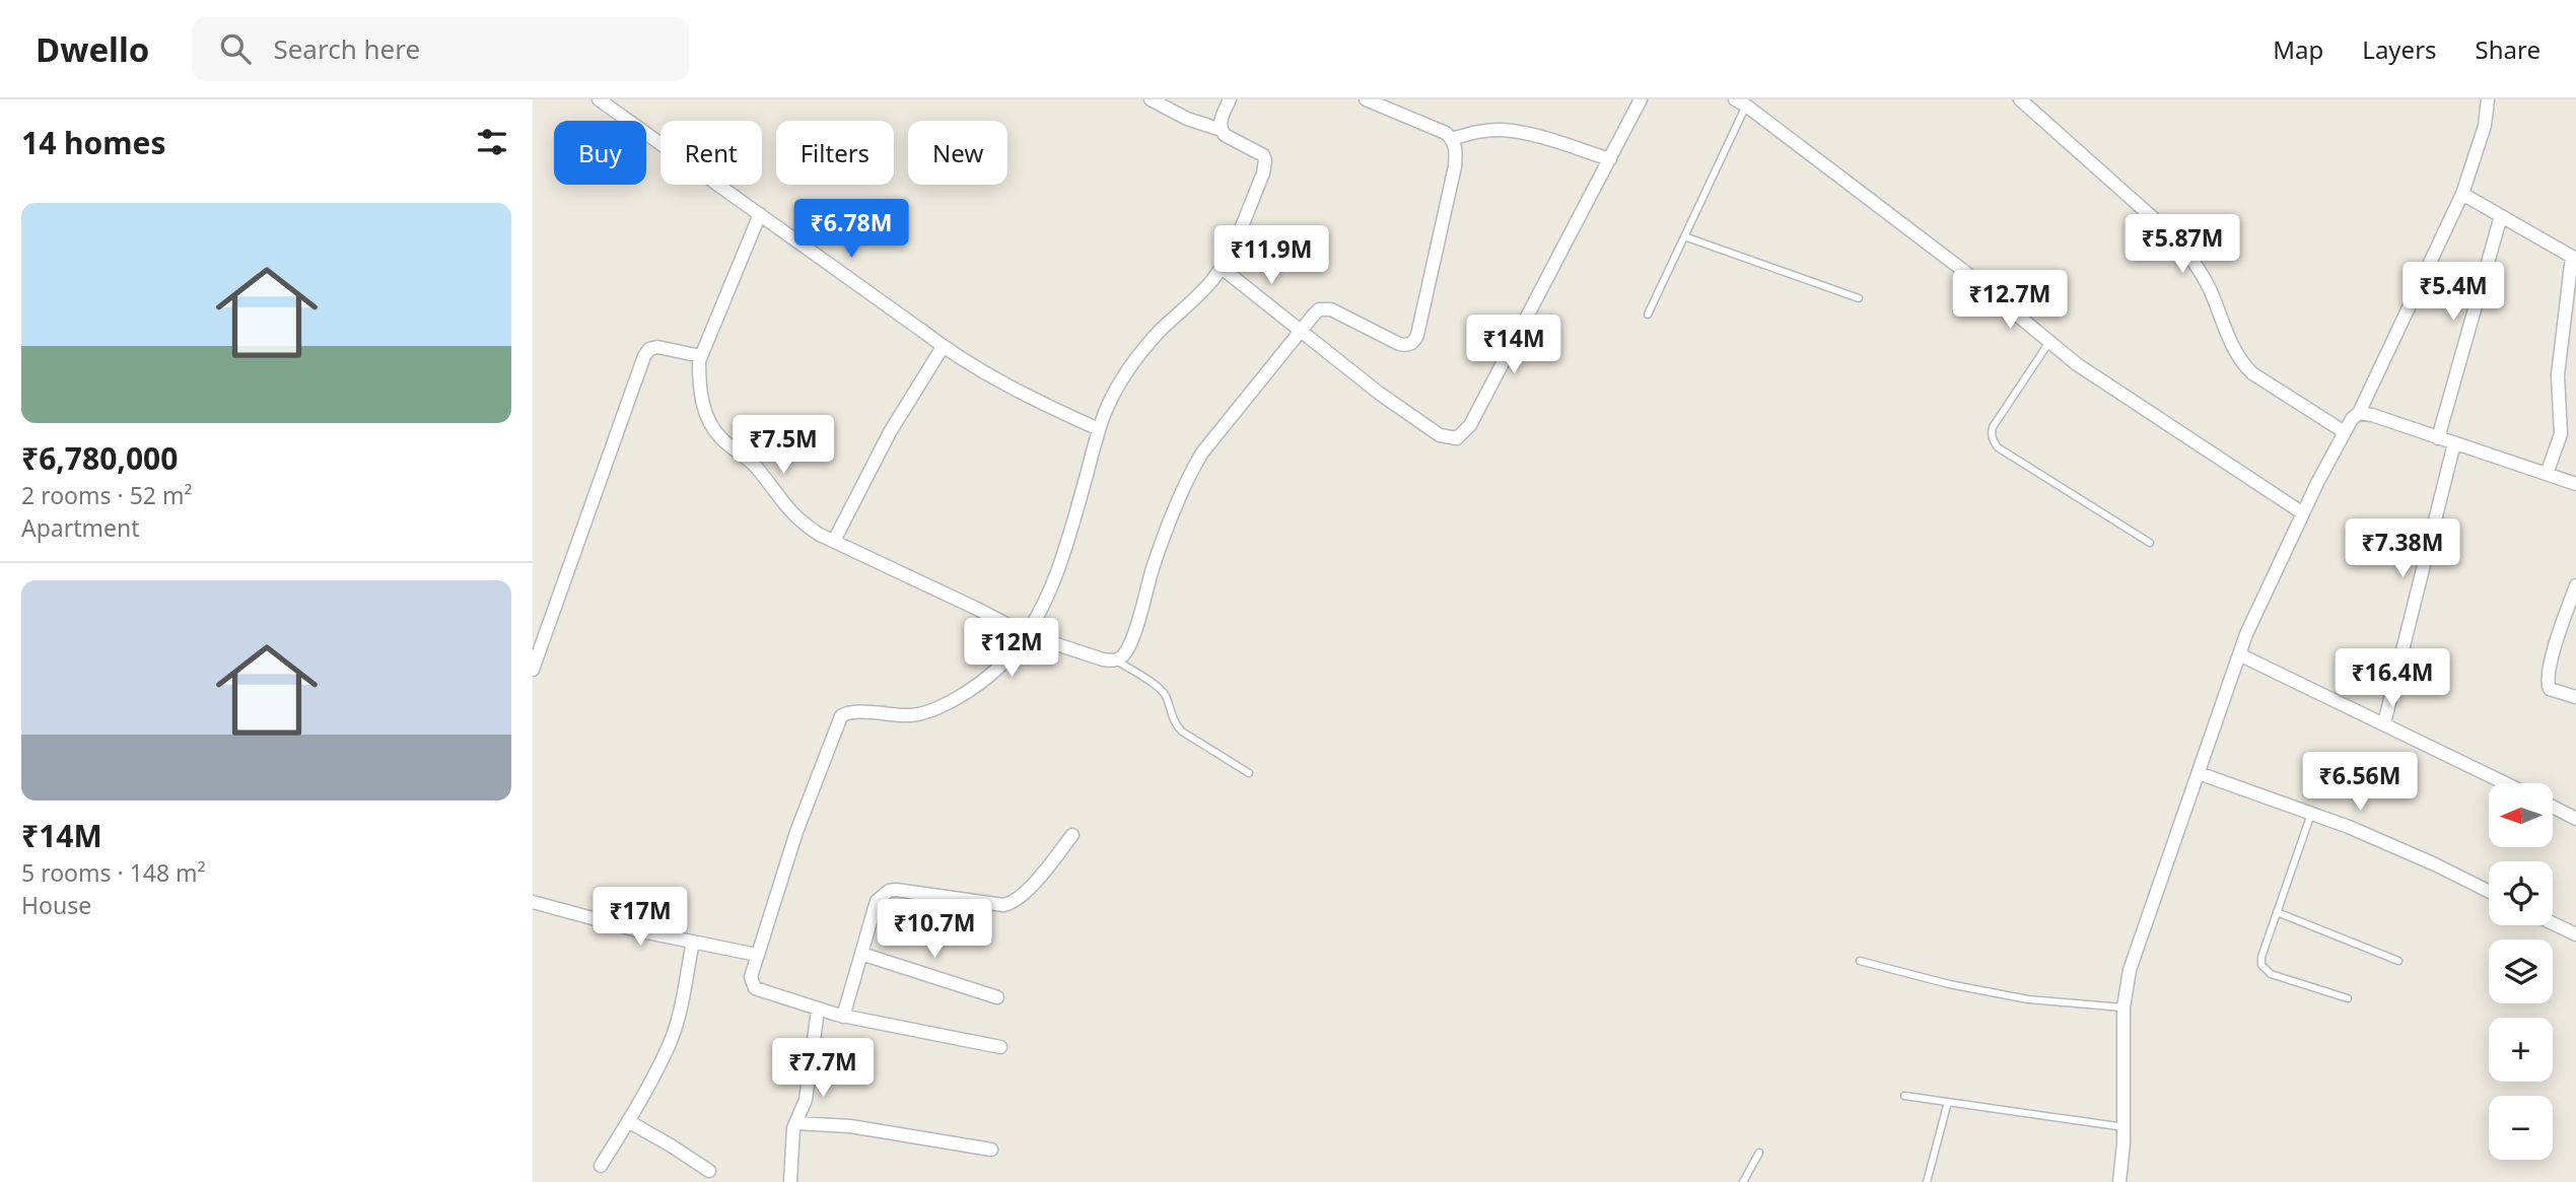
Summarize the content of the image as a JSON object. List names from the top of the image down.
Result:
{
  "north": "left",
  "page": {
    "header": "Dwello",
    "search": "Search here",
    "nav": ["Map", "Layers", "Share"],
    "heading": "14 homes",
    "chip": [
      "Buy",
      "Rent",
      "Filters",
      "New"
    ],
    "list": [
      {
        "name": "₹6,780,000",
        "note": "2 rooms · 52 m² · Apartment"
      },
      {
        "name": "₹14M",
        "note": "5 rooms · 148 m² · House"
      }
    ],
    "price": [
      "₹6.78M",
      "₹5.87M",
      "₹11.9M",
      "₹5.4M",
      "₹12.7M",
      "₹14M",
      "₹7.5M",
      "₹7.38M",
      "₹12M",
      "₹16.4M",
      "₹6.56M",
      "₹17M",
      "₹10.7M",
      "₹7.7M"
    ],
    "map_buttons": ["+", "−"]
  }
}
